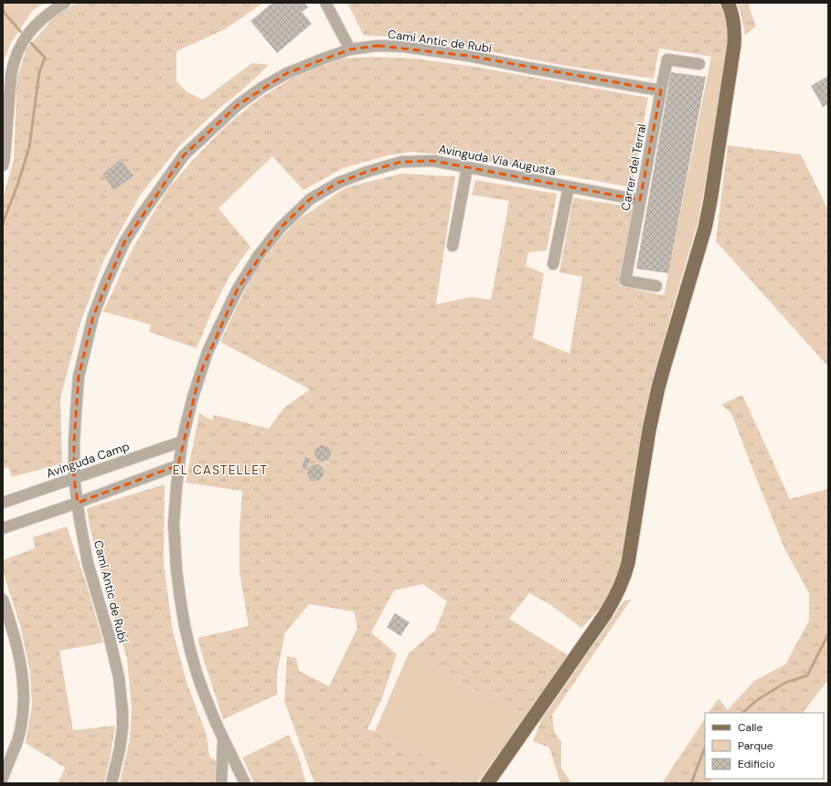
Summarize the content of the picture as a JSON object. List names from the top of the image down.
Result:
{
  "streets": {
    "street": [
      "Camí Antic de Rubí",
      "Avinguda Via Augusta",
      "Carrer del Terral",
      "Avinguda Camp"
    ]
  },
  "crossings": [
    ["Camí Antic de Rubí", "Carrer del Terral"],
    ["Camí Antic de Rubí", "Avinguda Camp"],
    ["Avinguda Via Augusta", "Carrer del Terral"],
    ["Avinguda Via Augusta", "Avinguda Camp"]
  ],
  "districts": ["EL CASTELLET"],
  "legend": ["Calle", "Parque", "Edificio"]
}
